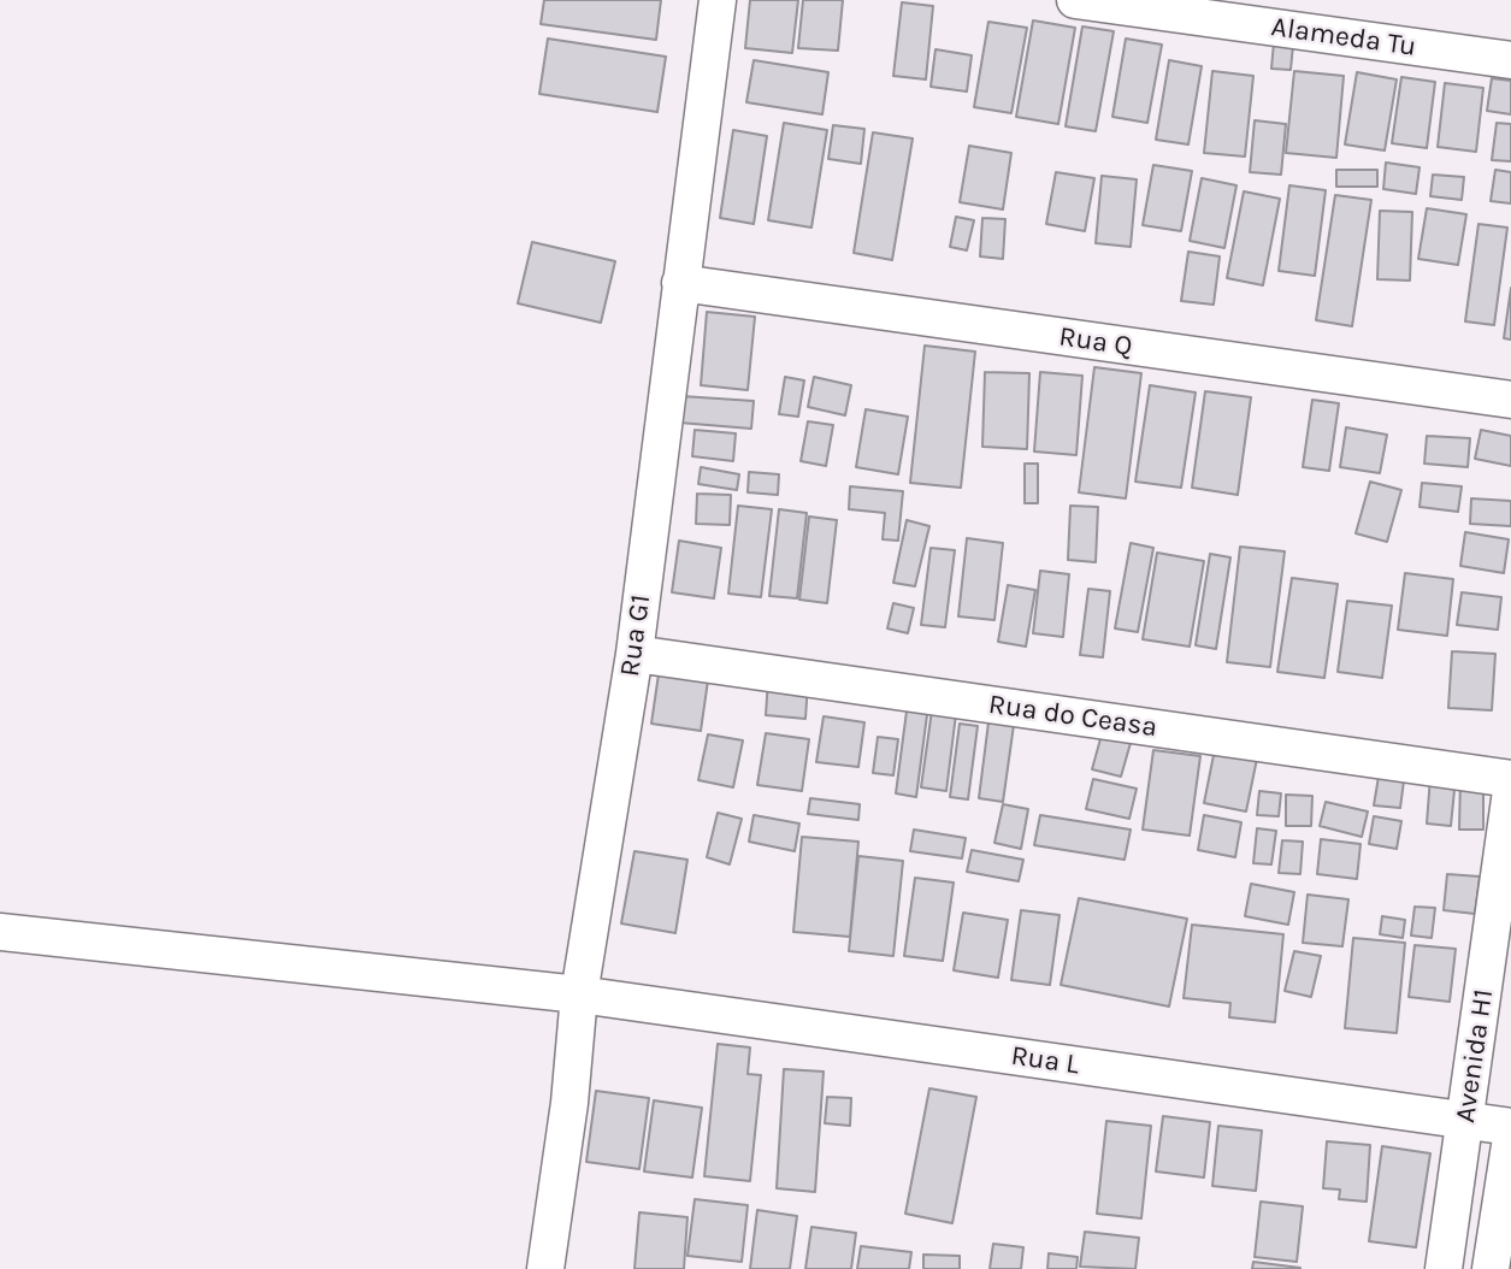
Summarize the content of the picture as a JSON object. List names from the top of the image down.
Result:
{
  "streets": {
    "street": [
      "Alameda Tu",
      "Rua Q",
      "Rua G1",
      "Rua do Ceasa",
      "Avenida H1",
      "Rua L"
    ]
  },
  "crossings": [
    ["Rua Q", "Rua G1"],
    ["Rua G1", "Rua do Ceasa"],
    ["Rua G1", "Rua L"],
    ["Avenida H1", "Rua L"]
  ]
}
